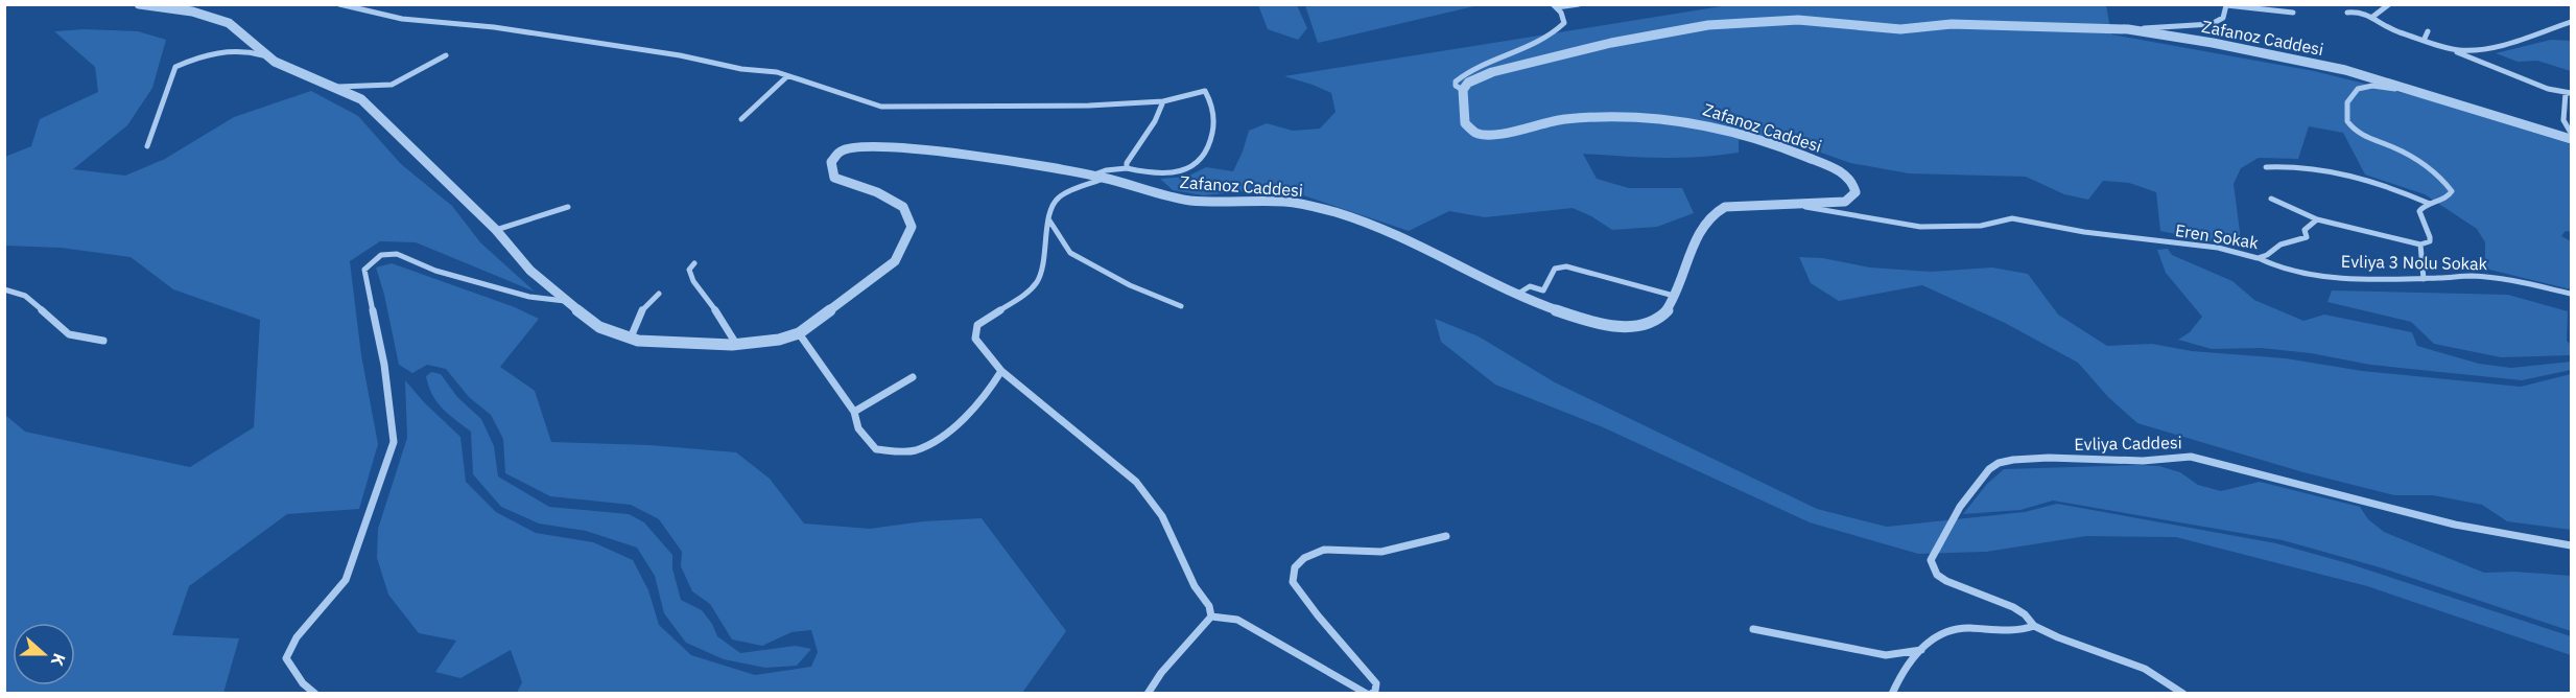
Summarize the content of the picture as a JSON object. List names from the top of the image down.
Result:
{
  "streets": {
    "street": [
      "Zafanoz Caddesi",
      "Eren Sokak",
      "Evliya 3 Nolu Sokak",
      "Evliya Caddesi"
    ]
  },
  "crossings": [
    ["Zafanoz Caddesi", "Eren Sokak"],
    ["Eren Sokak", "Evliya 3 Nolu Sokak"]
  ],
  "north": "right"
}
